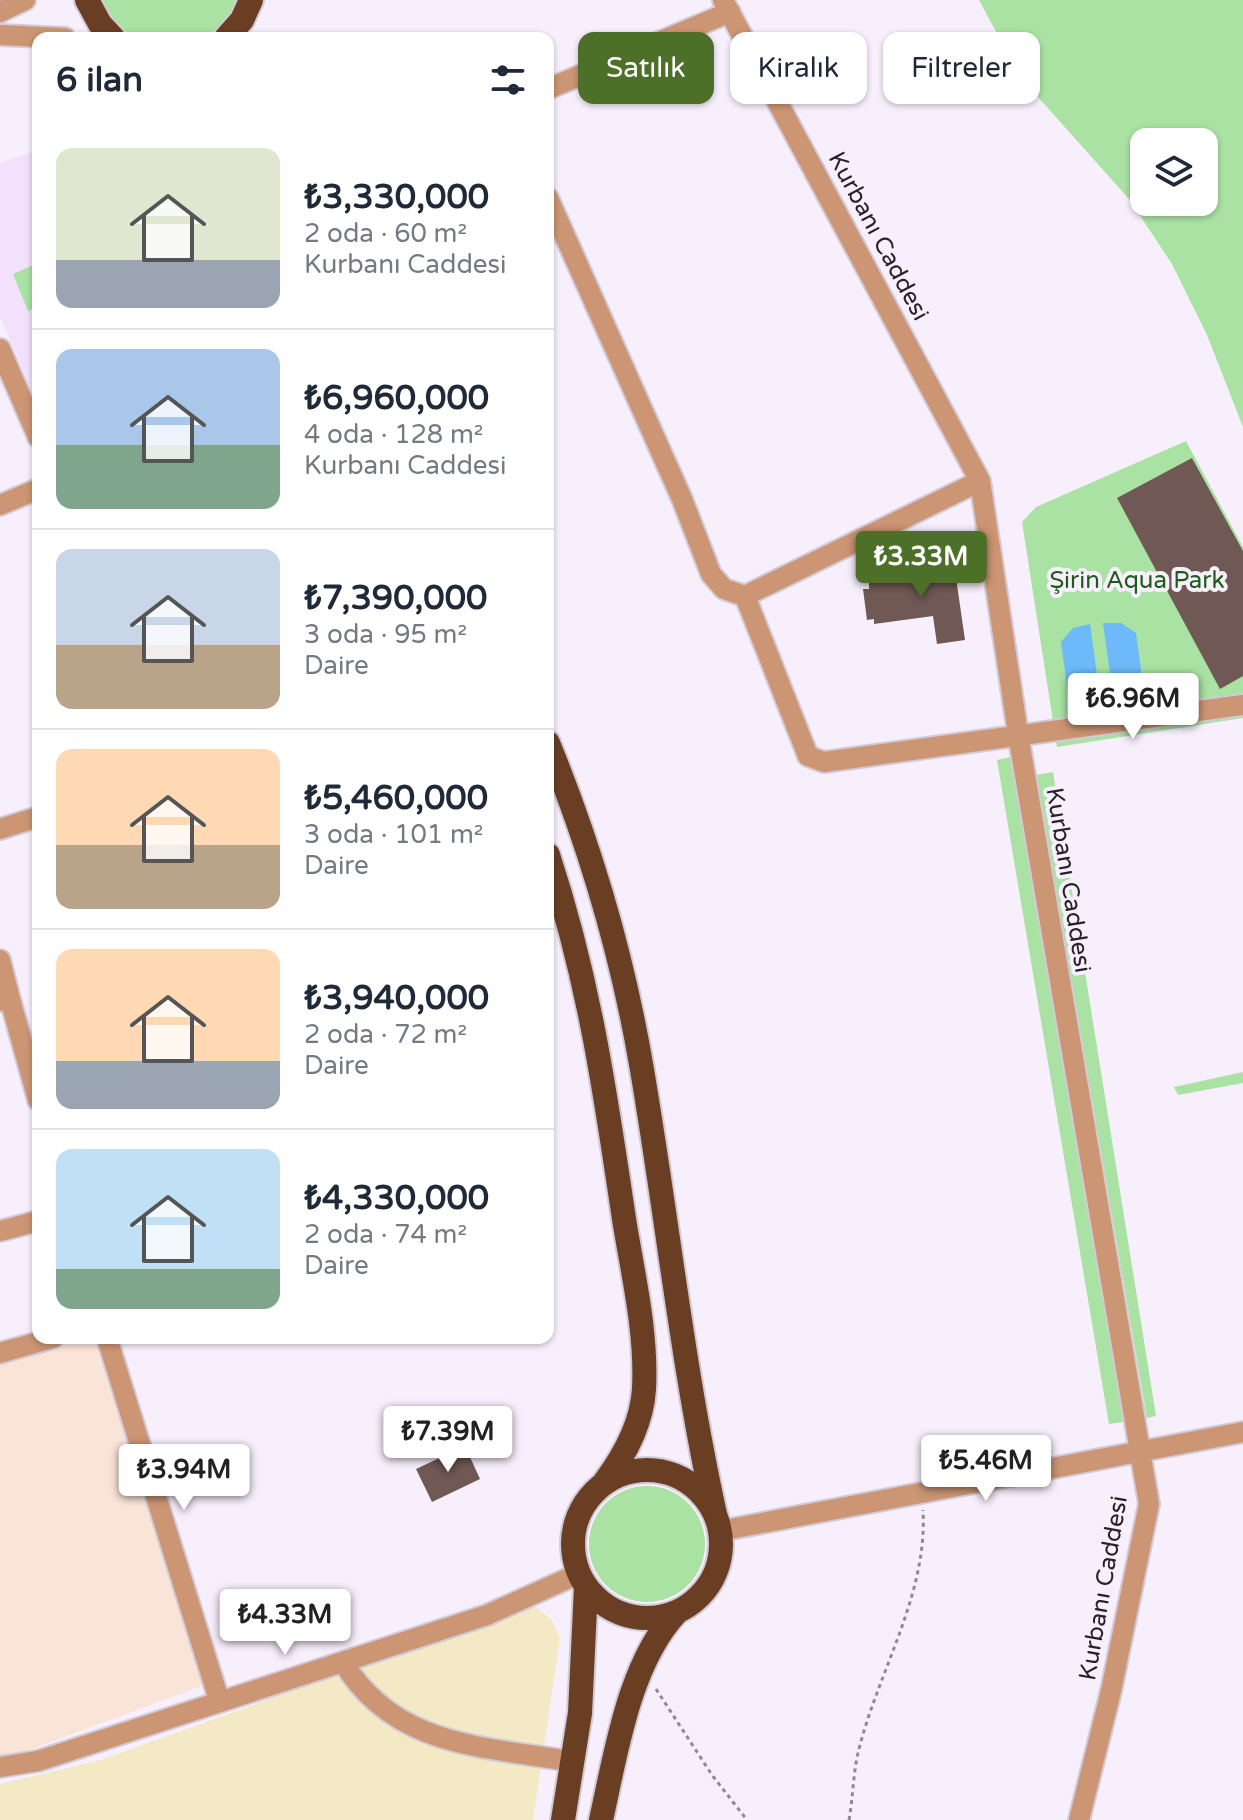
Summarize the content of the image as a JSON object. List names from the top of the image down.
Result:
{
  "streets": {
    "street": ["Kurbanı Caddesi"]
  },
  "parks": ["Şirin Aqua Park"],
  "page": {
    "chip": ["Satılık", "Kiralık", "Filtreler"],
    "heading": "6 ilan",
    "list": [
      {
        "name": "₺3,330,000",
        "note": "2 oda · 60 m² · Kurbanı Caddesi"
      },
      {
        "name": "₺6,960,000",
        "note": "4 oda · 128 m² · Kurbanı Caddesi"
      },
      {
        "name": "₺7,390,000",
        "note": "3 oda · 95 m² · Daire"
      },
      {
        "name": "₺5,460,000",
        "note": "3 oda · 101 m² · Daire"
      },
      {
        "name": "₺3,940,000",
        "note": "2 oda · 72 m² · Daire"
      },
      {
        "name": "₺4,330,000",
        "note": "2 oda · 74 m² · Daire"
      }
    ],
    "price": [
      "₺3.33M",
      "₺6.96M",
      "₺7.39M",
      "₺5.46M",
      "₺3.94M",
      "₺4.33M"
    ]
  }
}
